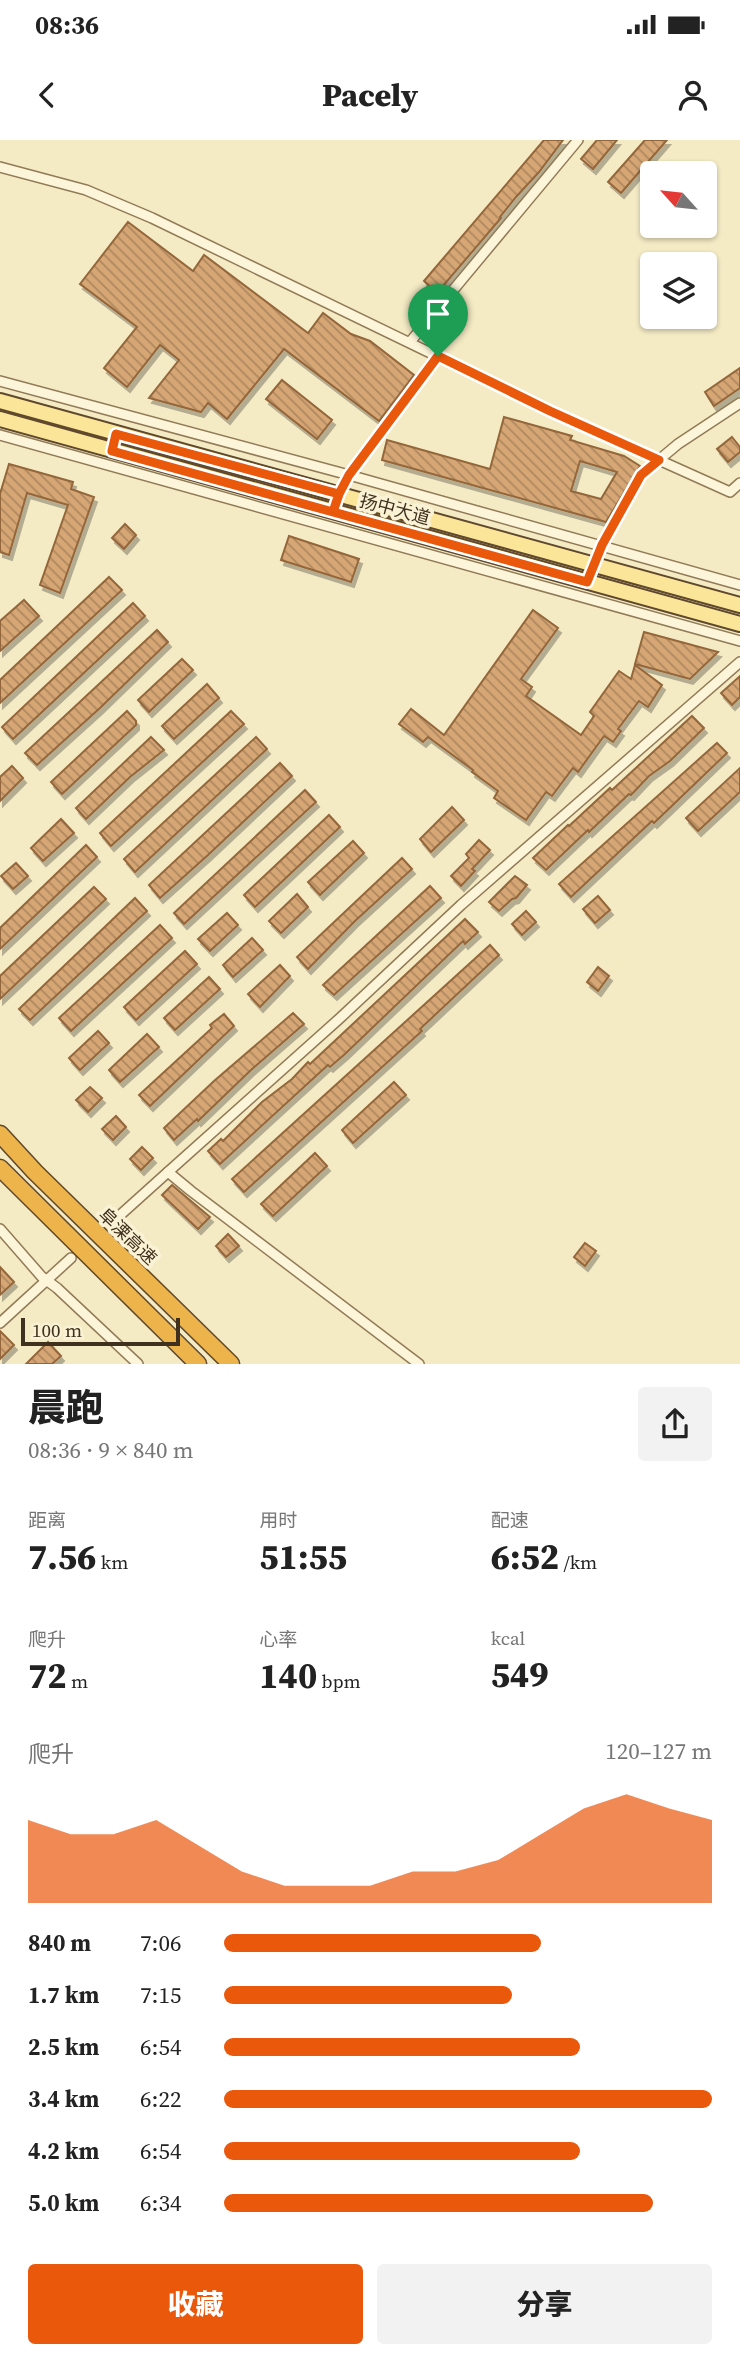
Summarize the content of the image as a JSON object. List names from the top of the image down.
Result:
{
  "streets": {
    "highway": ["阜溧高速"],
    "main road": ["扬中大道"]
  },
  "scale_bar": "100 m",
  "north": "top left",
  "page": {
    "status": "08:36",
    "header": "Pacely",
    "scale": "100 m",
    "heading": ["晨跑", "08:36 · 9 × 840 m"],
    "stats": [
      ["距离", "7.56 km"],
      ["用时", "51:55"],
      ["配速", "6:52 /km"],
      ["爬升", "72 m"],
      ["心率", "140 bpm"],
      ["kcal", "549"]
    ],
    "chart": ["爬升", "120–127 m"],
    "list": [
      {
        "name": "840 m",
        "note": "7:06"
      },
      {
        "name": "1.7 km",
        "note": "7:15"
      },
      {
        "name": "2.5 km",
        "note": "6:54"
      },
      {
        "name": "3.4 km",
        "note": "6:22"
      },
      {
        "name": "4.2 km",
        "note": "6:54"
      },
      {
        "name": "5.0 km",
        "note": "6:34"
      }
    ],
    "buttons": ["收藏", "分享"]
  }
}
